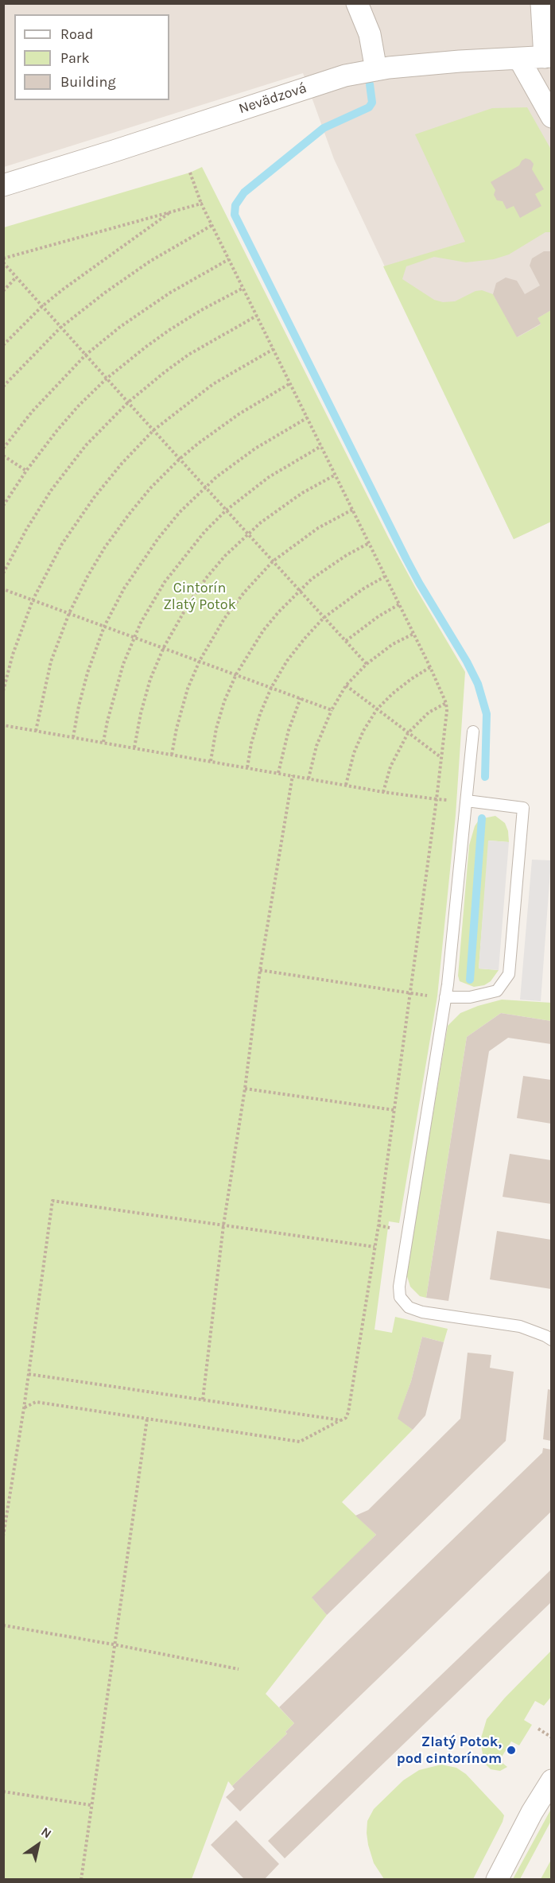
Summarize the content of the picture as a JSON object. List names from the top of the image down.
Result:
{
  "streets": {
    "street": ["Nevädzová"]
  },
  "parks": ["Cintorín Zlatý Potok"],
  "places": ["Zlatý Potok, pod cintorínom"],
  "legend": ["Road", "Park", "Building"],
  "north": "top right"
}
